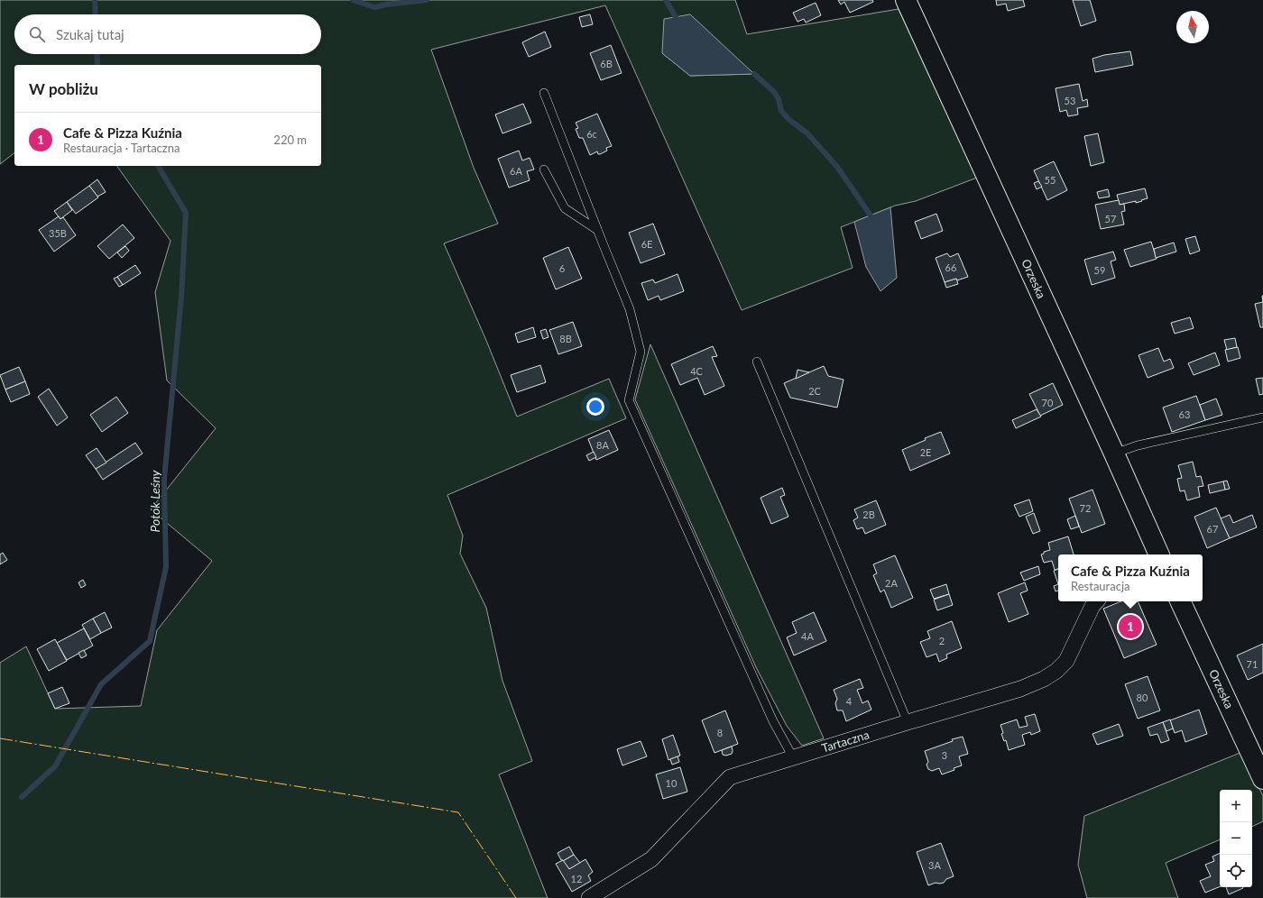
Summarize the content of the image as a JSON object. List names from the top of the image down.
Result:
{
  "streets": {
    "street": ["Orzeska", "Tartaczna"]
  },
  "water": ["Potok Leśny"],
  "house_numbers": [
    "6B",
    "53",
    "6c",
    "6A",
    "55",
    "57",
    "35B",
    "6E",
    "66",
    "6",
    "59",
    "8B",
    "4C",
    "2C",
    "70",
    "63",
    "8A",
    "2E",
    "72",
    "2B",
    "67",
    "2A",
    "4A",
    "2",
    "71",
    "80",
    "4",
    "8",
    "3",
    "10",
    "3A",
    "12"
  ],
  "north": "top",
  "page": {
    "search": "Szukaj tutaj",
    "heading": "W pobliżu",
    "list": [
      {
        "mark": "1",
        "name": "Cafe & Pizza Kuźnia",
        "note": "Restauracja · Tartaczna",
        "value": "220 m"
      }
    ],
    "popup": ["Cafe & Pizza Kuźnia", "Restauracja"],
    "pins": "1",
    "map_buttons": ["+", "−"]
  }
}
